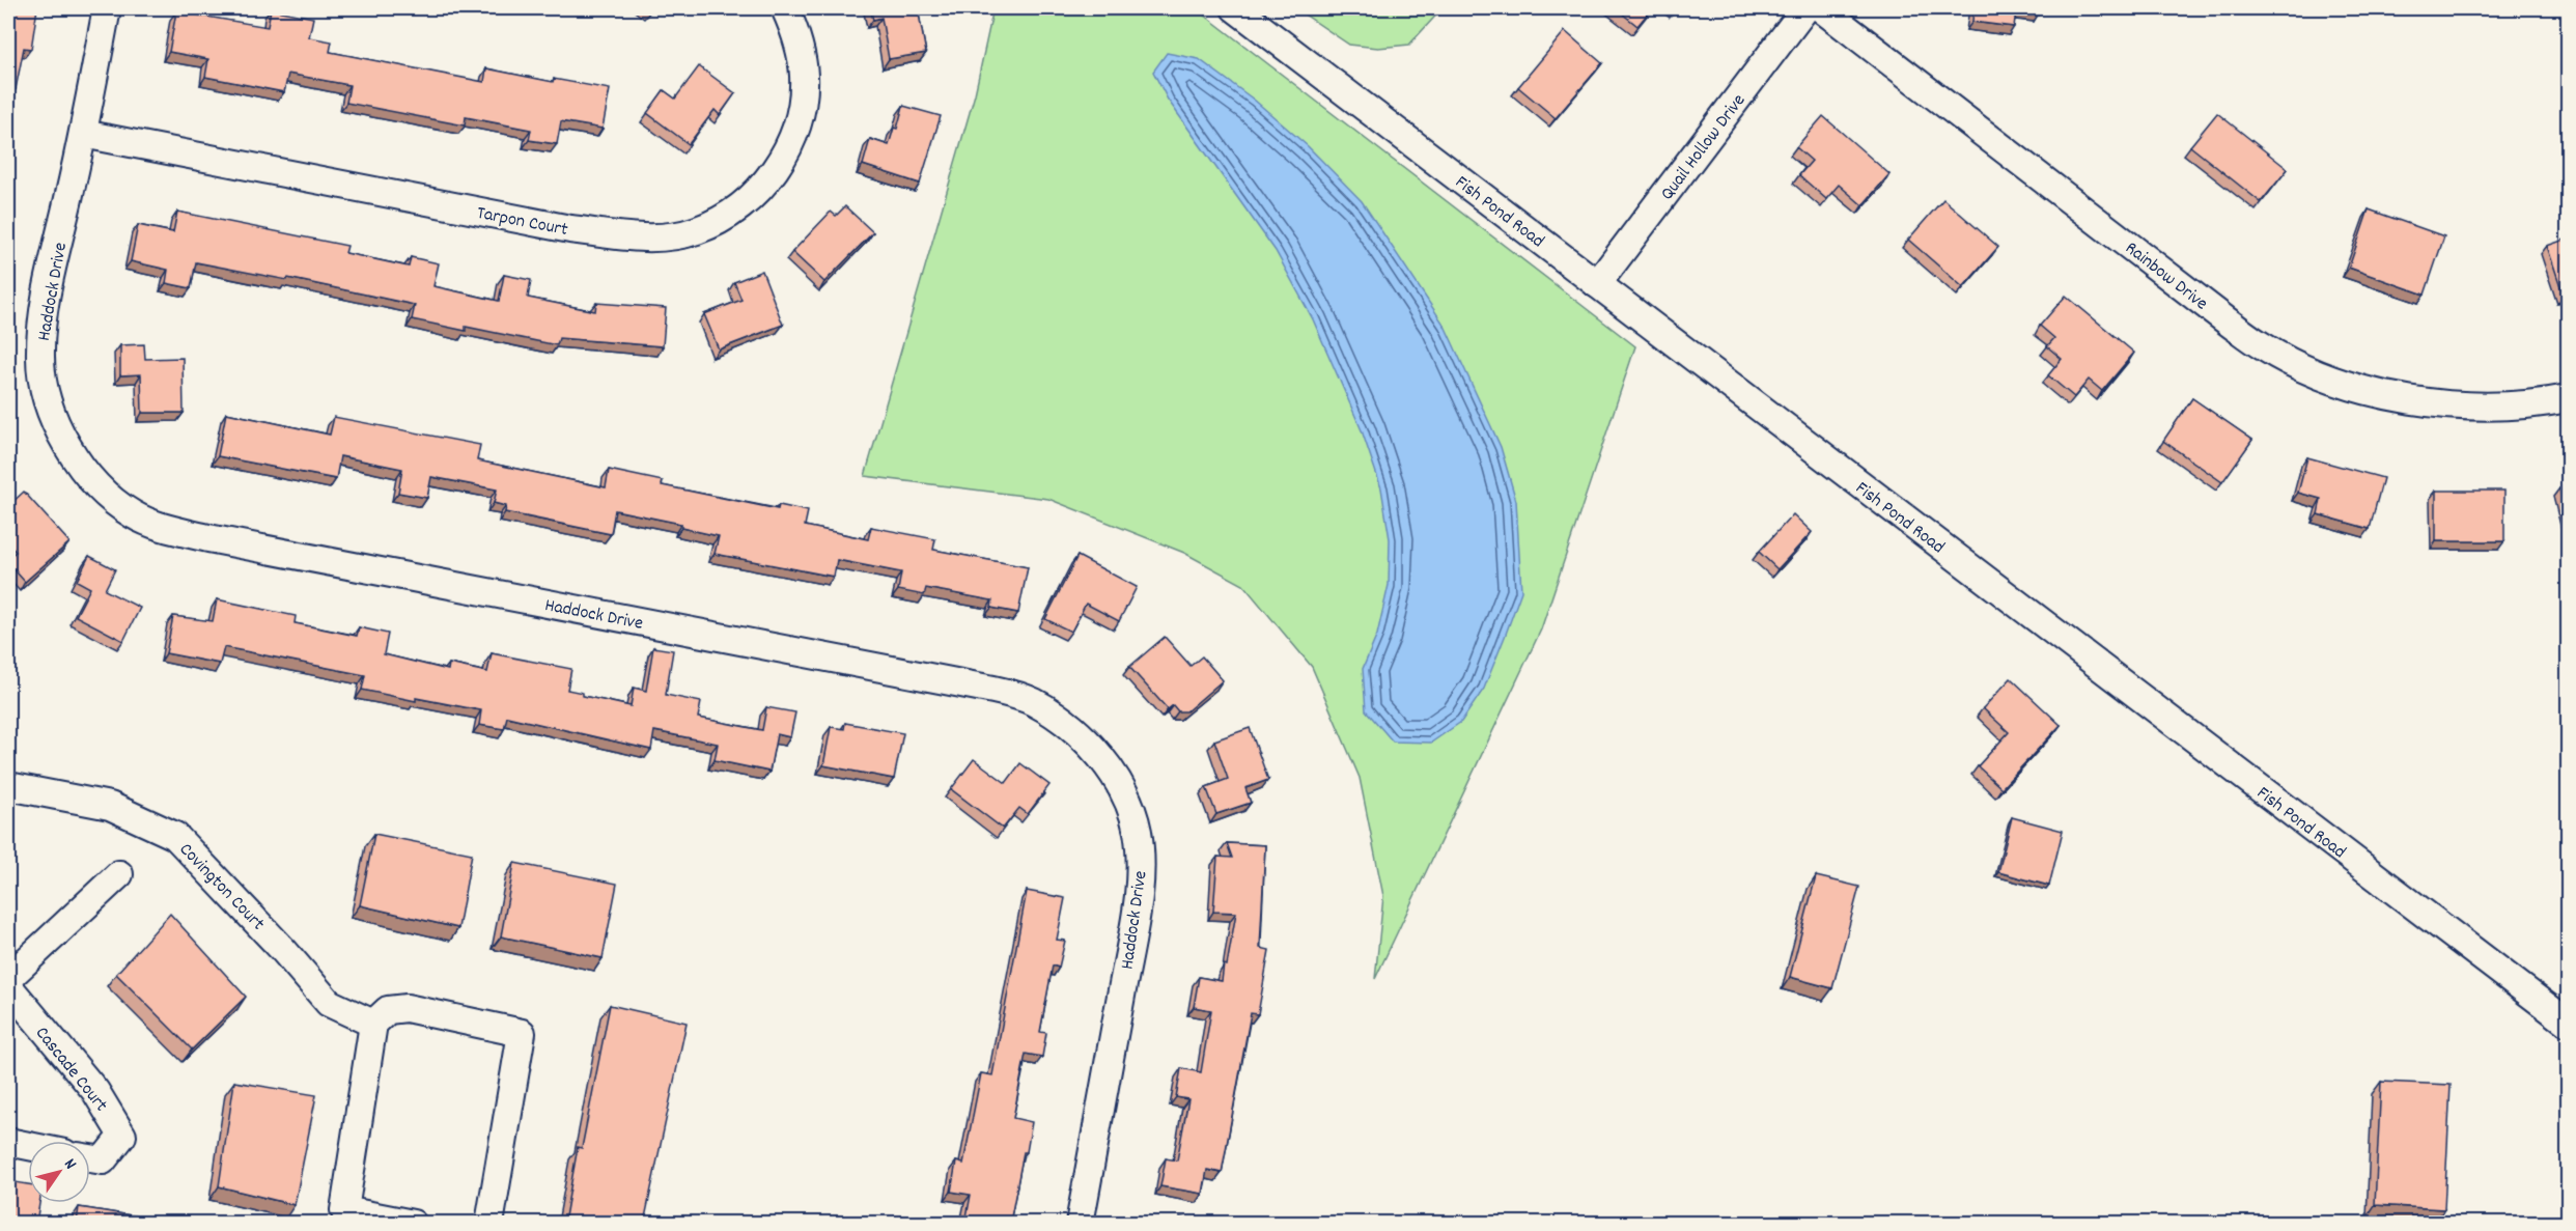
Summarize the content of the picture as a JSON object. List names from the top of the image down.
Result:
{
  "streets": {
    "street": [
      "Quail Hollow Drive",
      "Fish Pond Road",
      "Tarpon Court",
      "Rainbow Drive",
      "Haddock Drive",
      "Covington Court",
      "Cascade Court"
    ]
  },
  "crossings": [
    ["Quail Hollow Drive", "Fish Pond Road"],
    ["Tarpon Court", "Haddock Drive"]
  ],
  "north": "top right"
}
